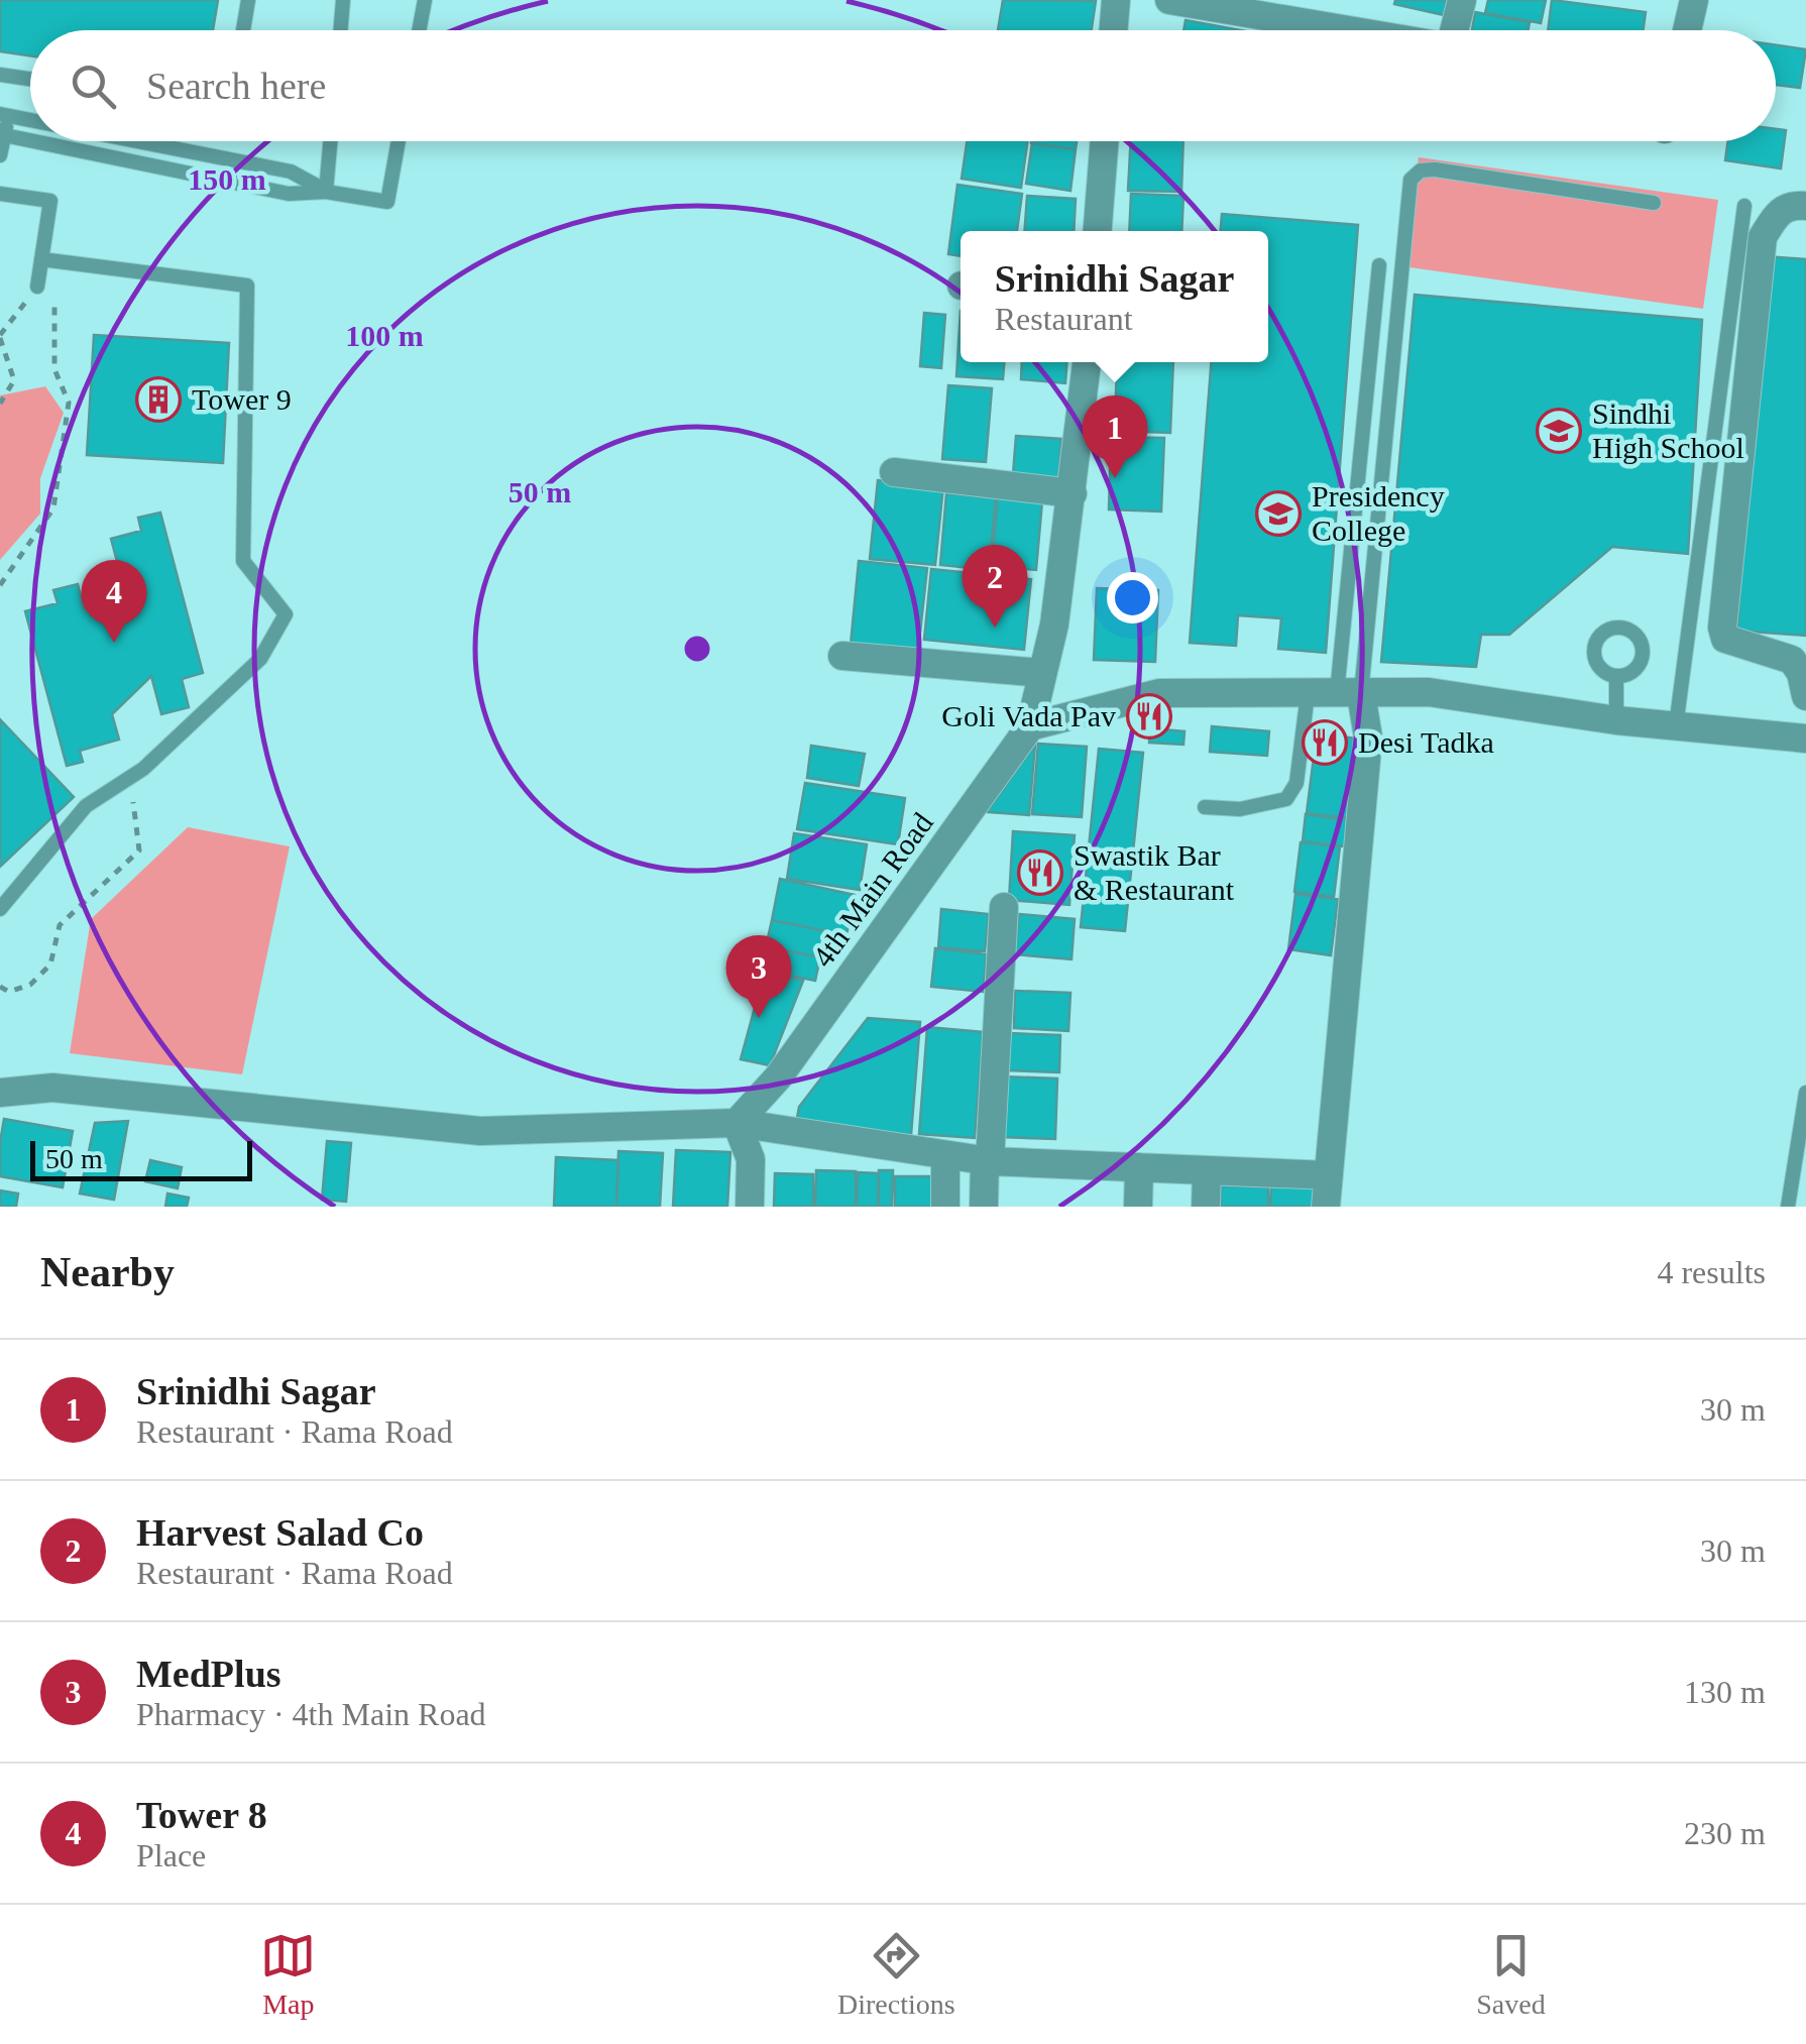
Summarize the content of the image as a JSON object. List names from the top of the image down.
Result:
{
  "streets": {
    "street": ["4th Main Road"]
  },
  "places": {
    "building": ["Tower 9"],
    "school or university": ["Sindhi High School", "Presidency College"],
    "restaurant": ["Goli Vada Pav", "Desi Tadka", "Swastik Bar & Restaurant"]
  },
  "scale_bar": "50 m",
  "page": {
    "search": "Search here",
    "popup": ["Srinidhi Sagar", "Restaurant"],
    "pins": [
      "1",
      "2",
      "4",
      "3"
    ],
    "scale": "50 m",
    "heading": ["Nearby", "4 results"],
    "list": [
      {
        "mark": "1",
        "name": "Srinidhi Sagar",
        "note": "Restaurant · Rama Road",
        "value": "30 m"
      },
      {
        "mark": "2",
        "name": "Harvest Salad Co",
        "note": "Restaurant · Rama Road",
        "value": "30 m"
      },
      {
        "mark": "3",
        "name": "MedPlus",
        "note": "Pharmacy · 4th Main Road",
        "value": "130 m"
      },
      {
        "mark": "4",
        "name": "Tower 8",
        "note": "Place",
        "value": "230 m"
      }
    ],
    "nav": ["Map", "Directions", "Saved"]
  },
  "rings": ["150 m", "100 m", "50 m"]
}
